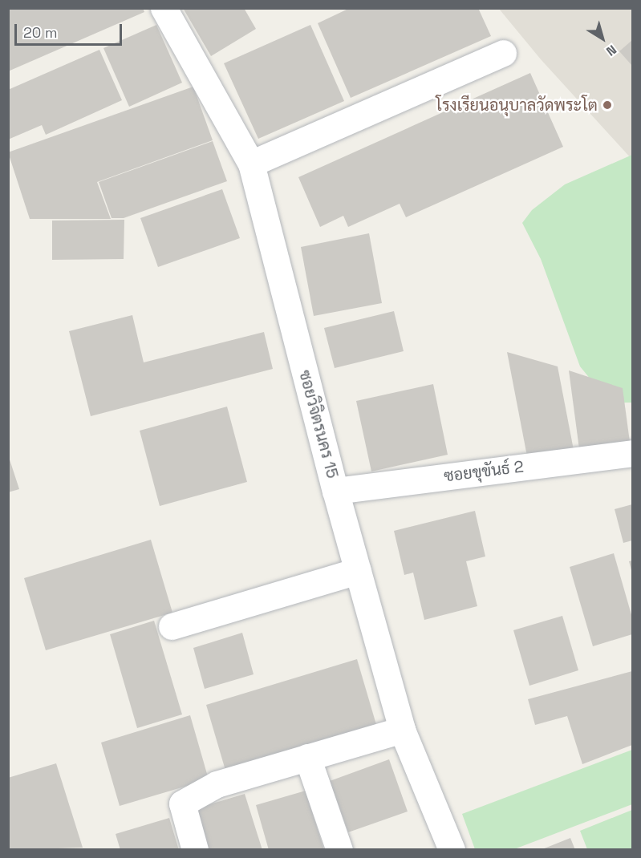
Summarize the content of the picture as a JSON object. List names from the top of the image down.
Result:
{
  "streets": {
    "street": ["ซอยวิจิตรนคร 15", "ซอยขุขันธ์ 2"]
  },
  "crossings": [
    ["ซอยวิจิตรนคร 15", "ซอยขุขันธ์ 2"]
  ],
  "places": ["โรงเรียนอนุบาลวัดพระโต"],
  "scale_bar": "20 m",
  "north": "bottom right"
}
